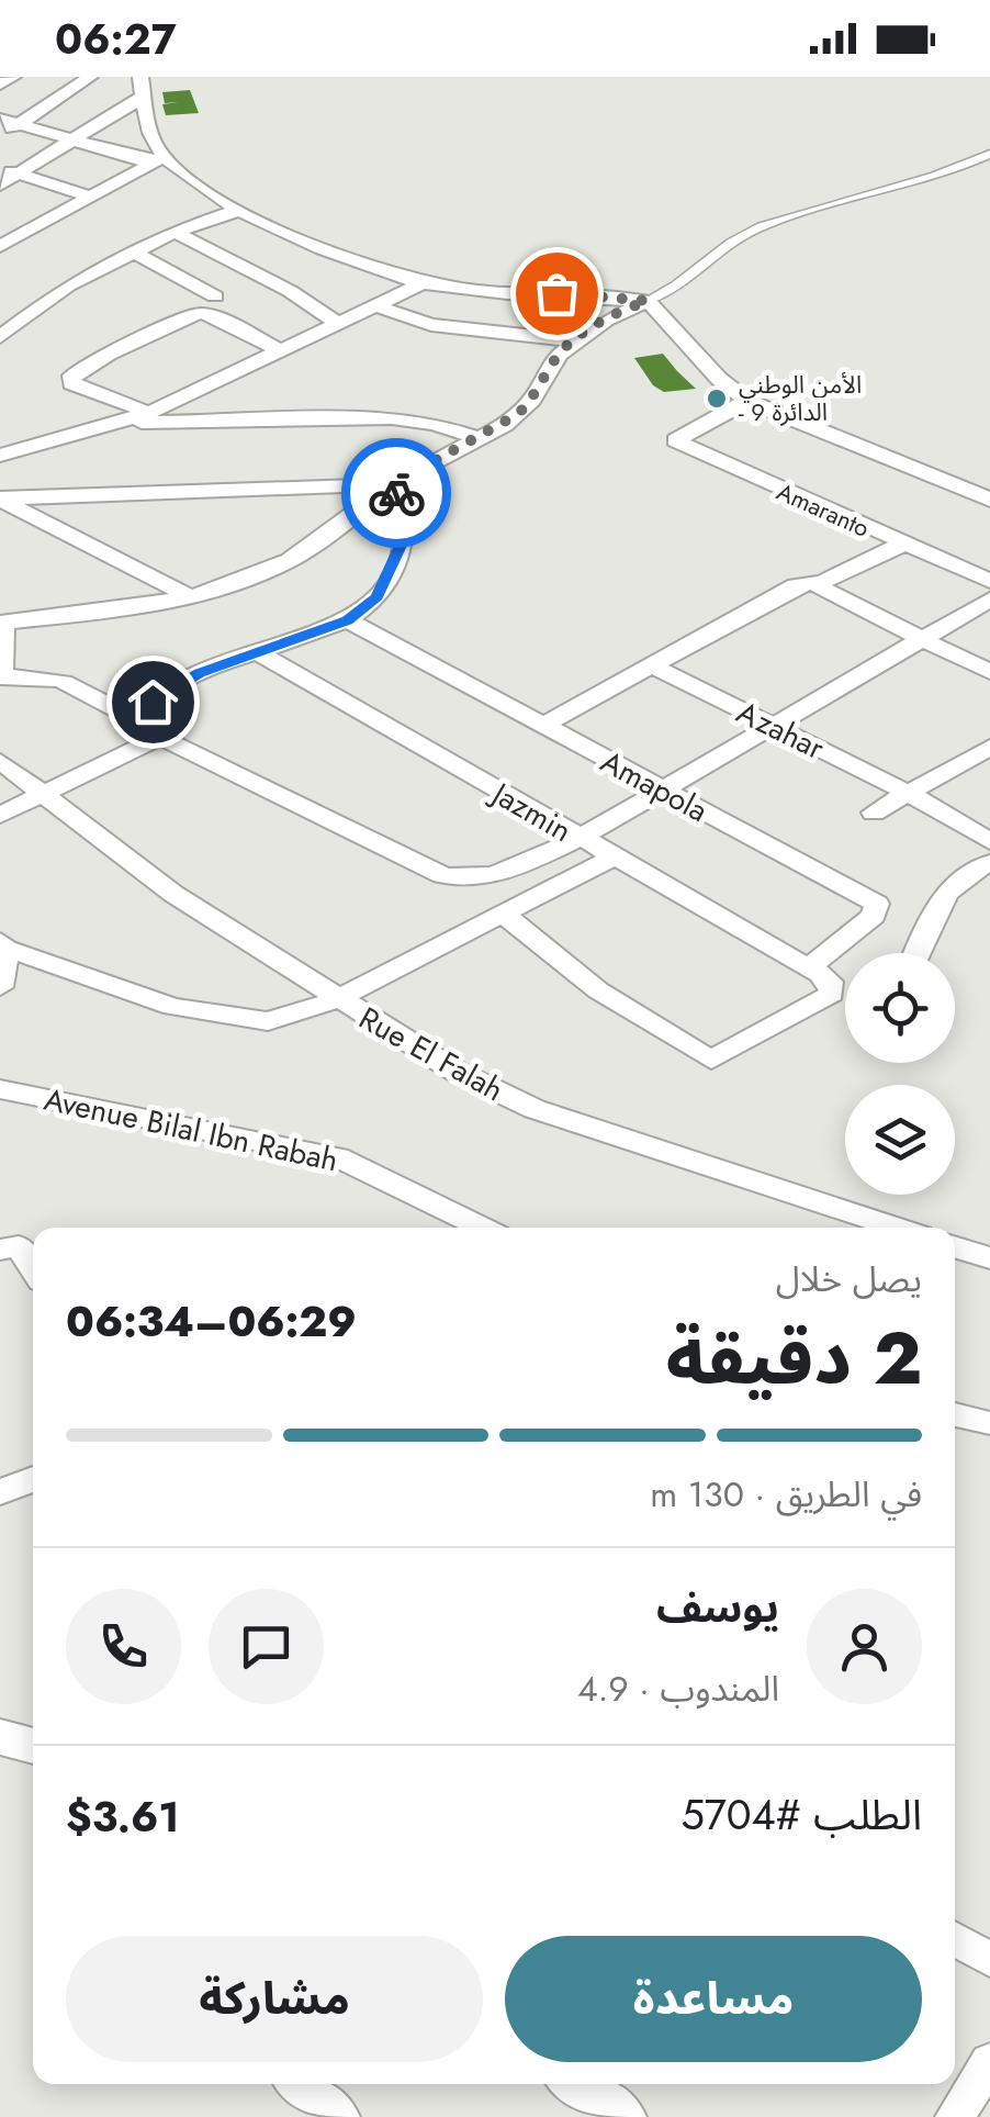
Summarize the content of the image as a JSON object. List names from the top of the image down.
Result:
{
  "streets": {
    "street": [
      "Amaranto",
      "Azahar",
      "Amapola",
      "Jazmin",
      "Rue El Falah",
      "Avenue Bilal Ibn Rabah"
    ]
  },
  "crossings": [
    ["Amapola", "Jazmin"]
  ],
  "places": ["الأمن الوطني - الدائرة 9"],
  "page": {
    "status": "06:27",
    "heading": ["2 دقيقة", "يصل خلال", "06:29–06:34"],
    "panel": [
      "يوسف",
      "المندوب · 4.9",
      "الطلب #5704",
      "$3.61"
    ],
    "bar": "في الطريق · 130 m",
    "buttons": ["مساعدة", "مشاركة"]
  }
}
